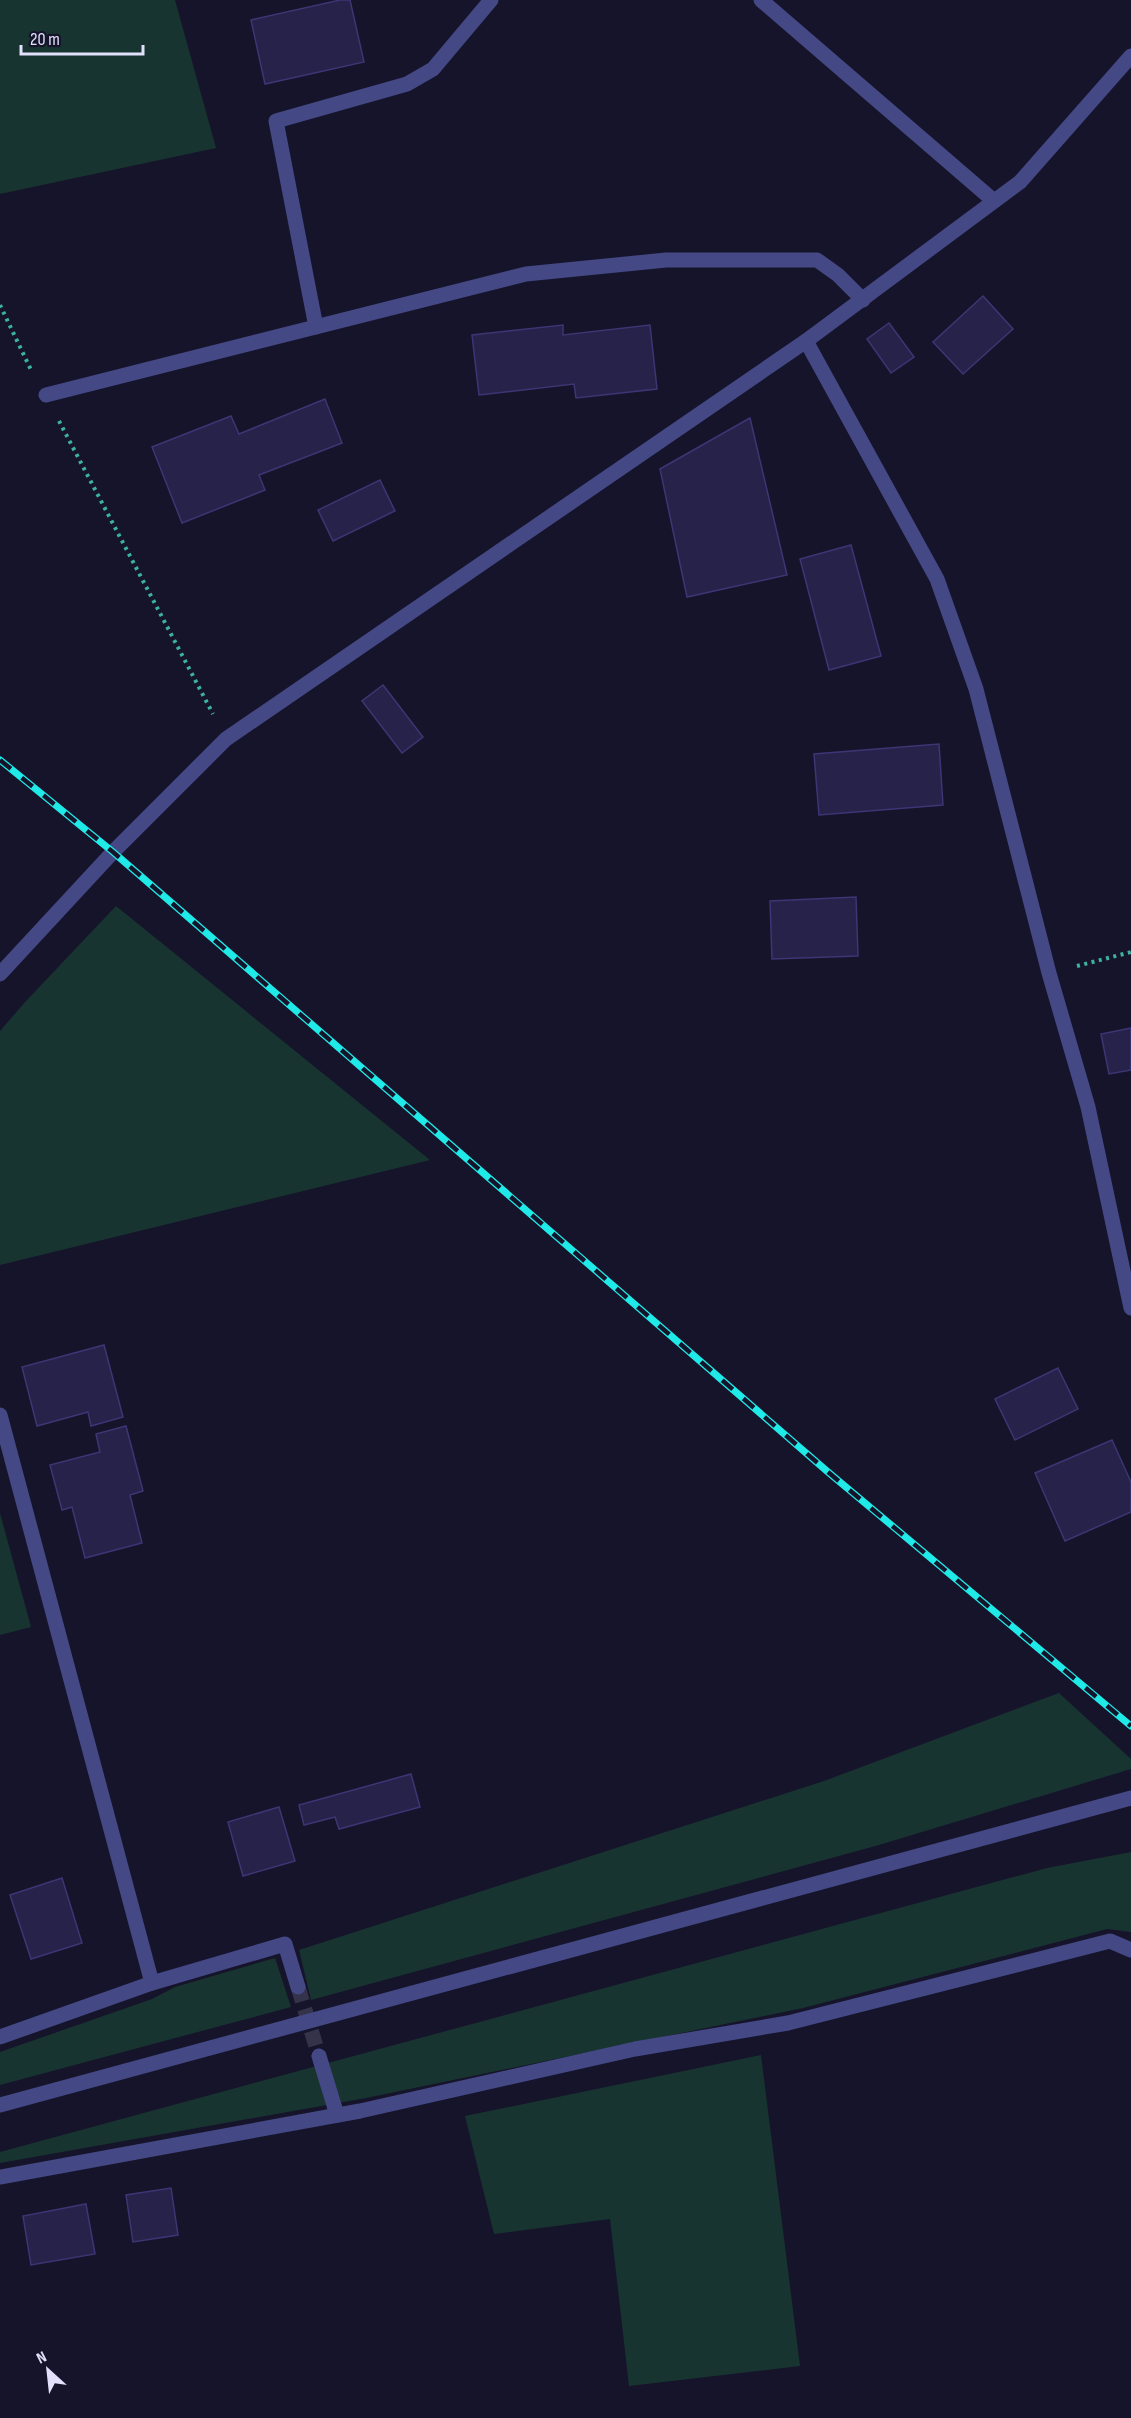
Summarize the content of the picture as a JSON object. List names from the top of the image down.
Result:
{
  "scale_bar": "20 m",
  "north": "top left"
}
